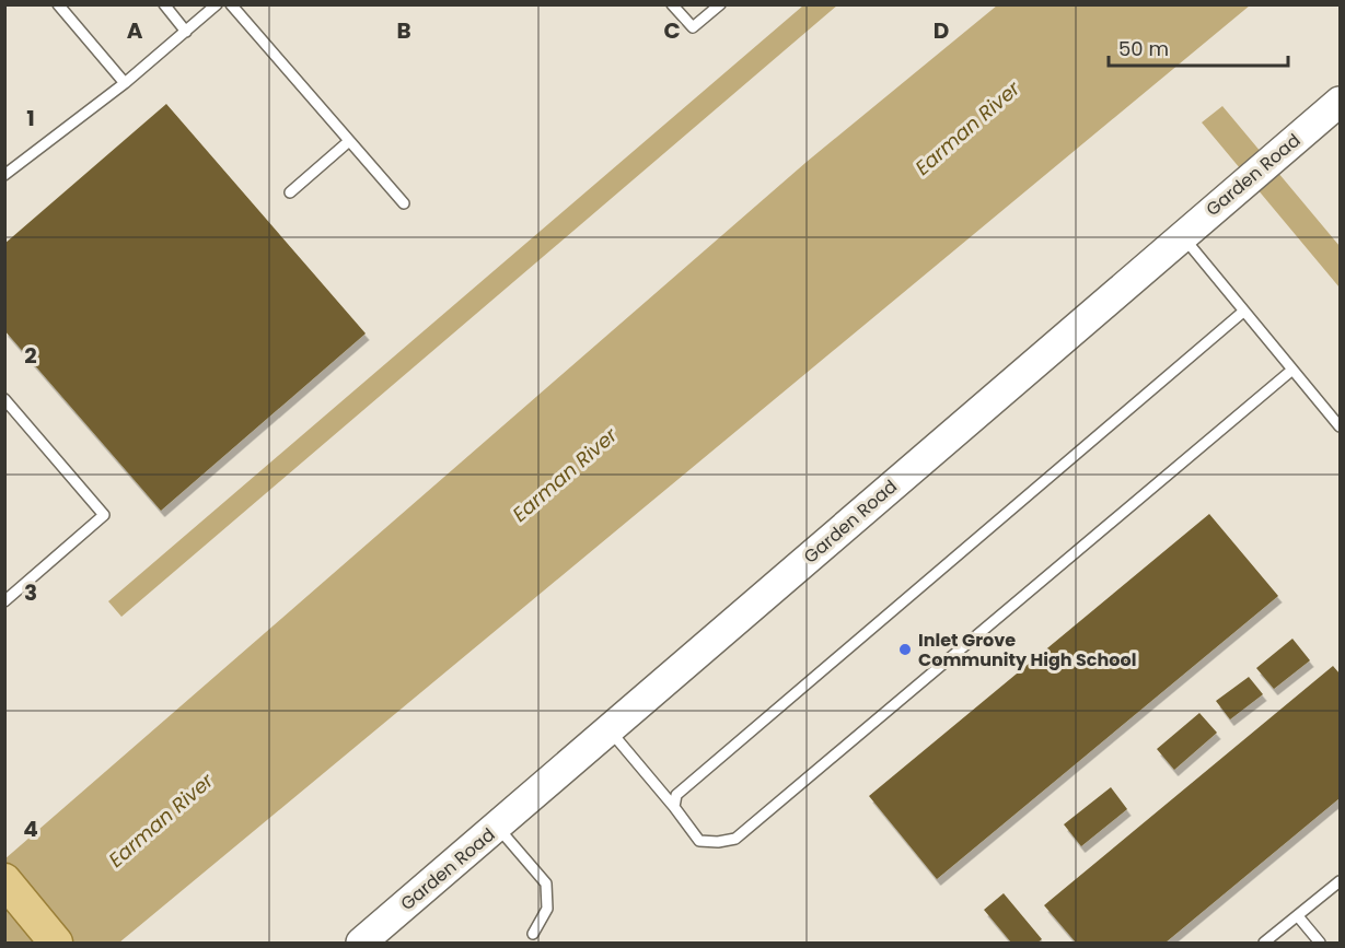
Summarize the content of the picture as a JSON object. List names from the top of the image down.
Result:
{
  "streets": {
    "street": ["Garden Road"]
  },
  "water": ["Earman River"],
  "places": ["Inlet Grove Community High School"],
  "scale_bar": "50 m",
  "grid": {
    "columns": [
      "A",
      "B",
      "C",
      "D"
    ],
    "rows": [
      "1",
      "2",
      "3",
      "4"
    ]
  }
}
